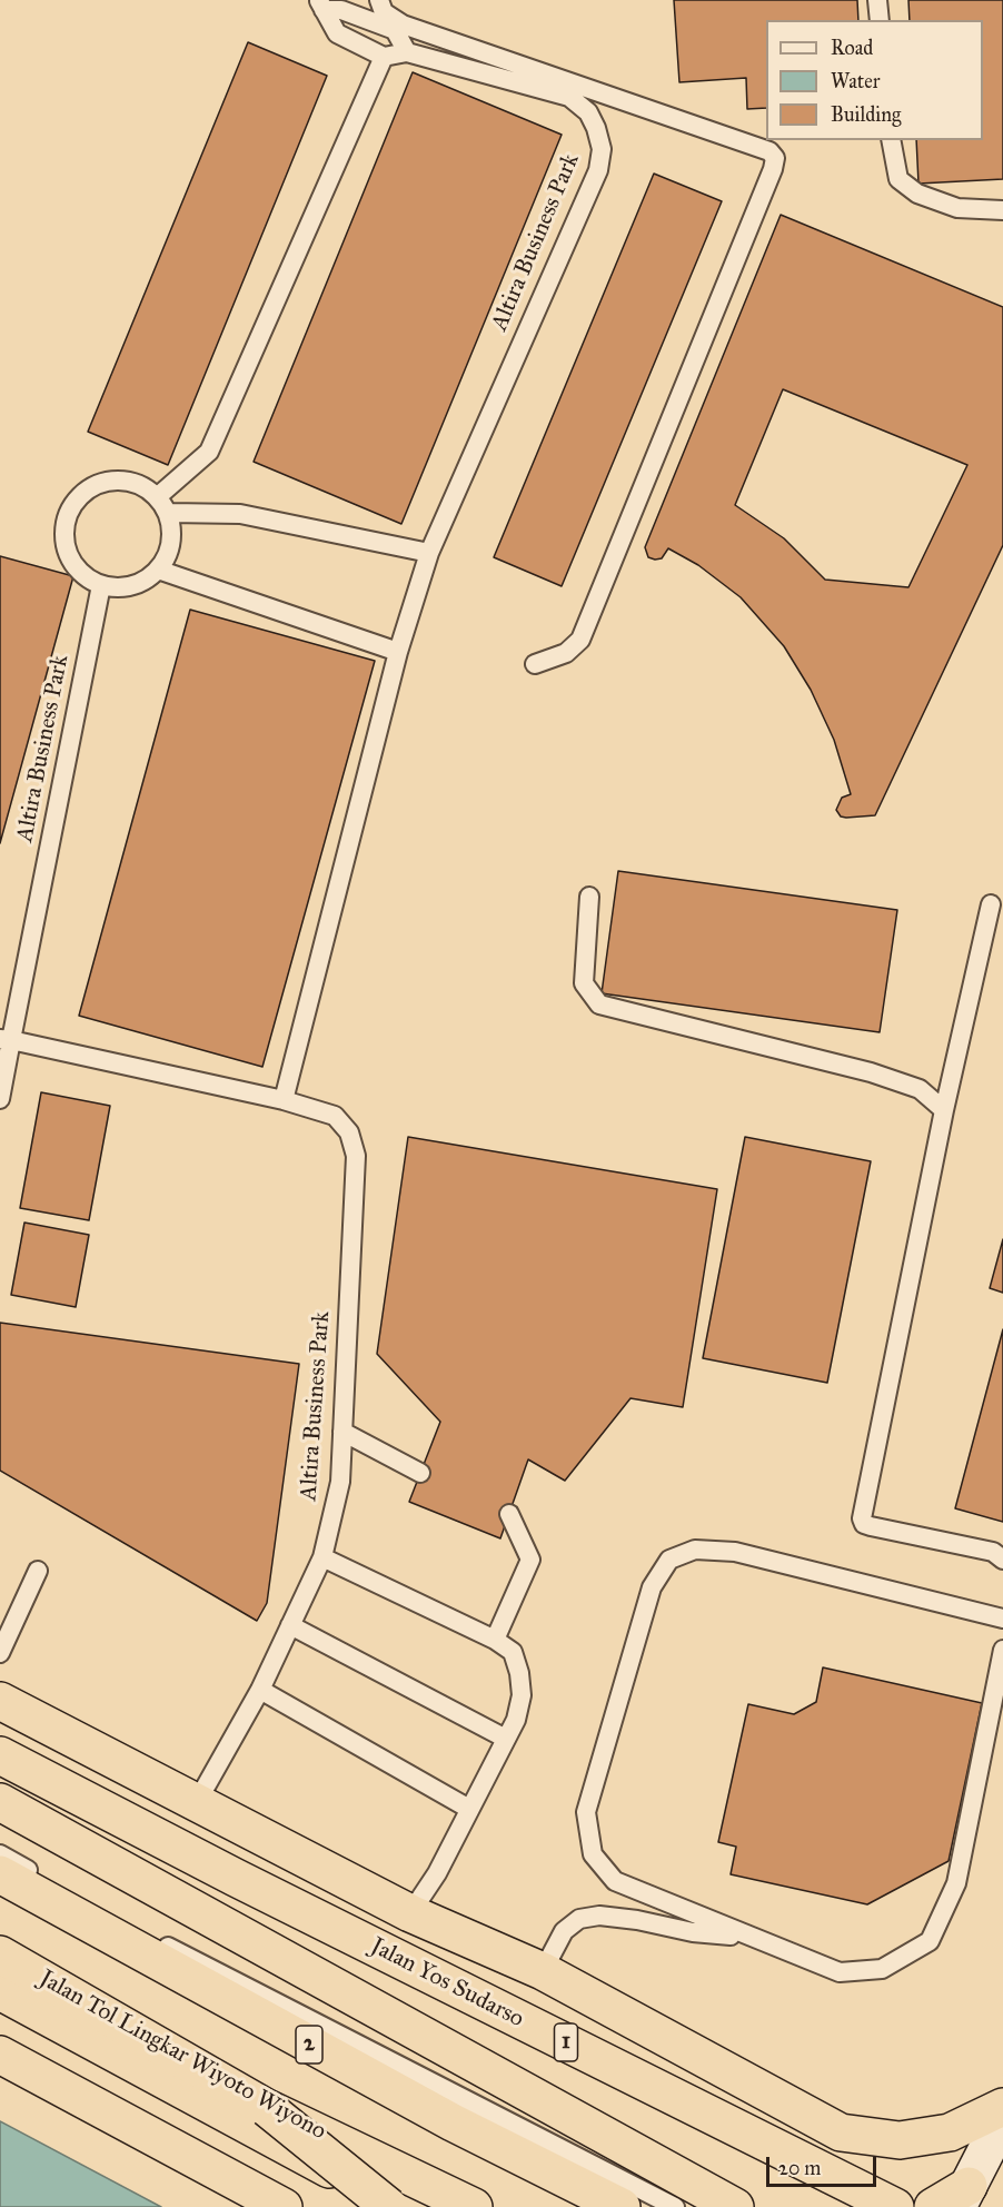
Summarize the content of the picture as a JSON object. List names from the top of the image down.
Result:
{
  "streets": {
    "highway": [
      "Jalan Yos Sudarso",
      "1",
      "2",
      "Jalan Tol Lingkar Wiyoto Wiyono"
    ],
    "lane": ["Altira Business Park"]
  },
  "legend": ["Road", "Water", "Building"],
  "scale_bar": "20 m"
}
